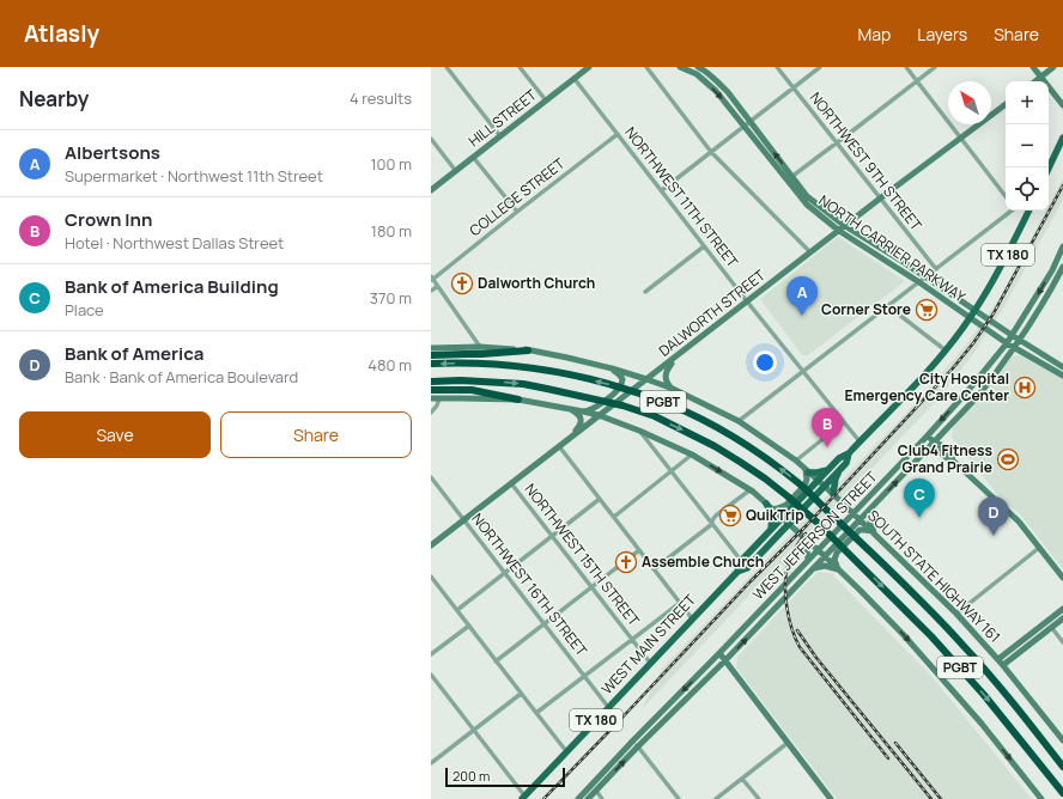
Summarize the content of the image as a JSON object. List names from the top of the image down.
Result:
{
  "streets": {
    "highway": ["PGBT"],
    "main road": [
      "HILL STREET",
      "NORTH CARRIER PARKWAY",
      "TX 180",
      "DALWORTH STREET",
      "WEST JEFFERSON STREET",
      "SOUTH STATE HIGHWAY 161",
      "WEST MAIN STREET"
    ],
    "street": [
      "NORTHWEST 9TH STREET",
      "COLLEGE STREET",
      "NORTHWEST 11TH STREET",
      "NORTHWEST 15TH STREET",
      "NORTHWEST 16TH STREET"
    ]
  },
  "crossings": [
    ["HILL STREET", "NORTHWEST 11TH STREET"],
    ["NORTHWEST 9TH STREET", "DALWORTH STREET"],
    ["COLLEGE STREET", "NORTHWEST 11TH STREET"],
    ["NORTHWEST 11TH STREET", "DALWORTH STREET"],
    ["NORTHWEST 11TH STREET", "WEST MAIN STREET"],
    ["NORTH CARRIER PARKWAY", "DALWORTH STREET"],
    ["NORTH CARRIER PARKWAY", "WEST JEFFERSON STREET"],
    ["DALWORTH STREET", "NORTHWEST 15TH STREET"],
    ["DALWORTH STREET", "SOUTH STATE HIGHWAY 161"],
    ["DALWORTH STREET", "NORTHWEST 16TH STREET"],
    ["WEST JEFFERSON STREET", "SOUTH STATE HIGHWAY 161"],
    ["NORTHWEST 15TH STREET", "WEST MAIN STREET"],
    ["SOUTH STATE HIGHWAY 161", "WEST MAIN STREET"],
    ["NORTHWEST 16TH STREET", "WEST MAIN STREET"]
  ],
  "places": {
    "church": ["Dalworth Church", "Assemble Church"],
    "supermarket": ["Corner Store", "QuikTrip"],
    "hospital": ["City Hospital Emergency Care Center"],
    "sports": ["Club4 Fitness Grand Prairie"]
  },
  "scale_bar": "200 m",
  "north": "top left",
  "page": {
    "header": "Atlasly",
    "nav": ["Map", "Layers", "Share"],
    "heading": ["Nearby", "4 results"],
    "map_buttons": ["+", "−"],
    "list": [
      {
        "mark": "A",
        "name": "Albertsons",
        "note": "Supermarket · Northwest 11th Street",
        "value": "100 m"
      },
      {
        "mark": "B",
        "name": "Crown Inn",
        "note": "Hotel · Northwest Dallas Street",
        "value": "180 m"
      },
      {
        "mark": "C",
        "name": "Bank of America Building",
        "note": "Place",
        "value": "370 m"
      },
      {
        "mark": "D",
        "name": "Bank of America",
        "note": "Bank · Bank of America Boulevard",
        "value": "480 m"
      }
    ],
    "pins": [
      "A",
      "B",
      "C",
      "D"
    ],
    "buttons": ["Save", "Share"],
    "scale": "200 m"
  }
}
